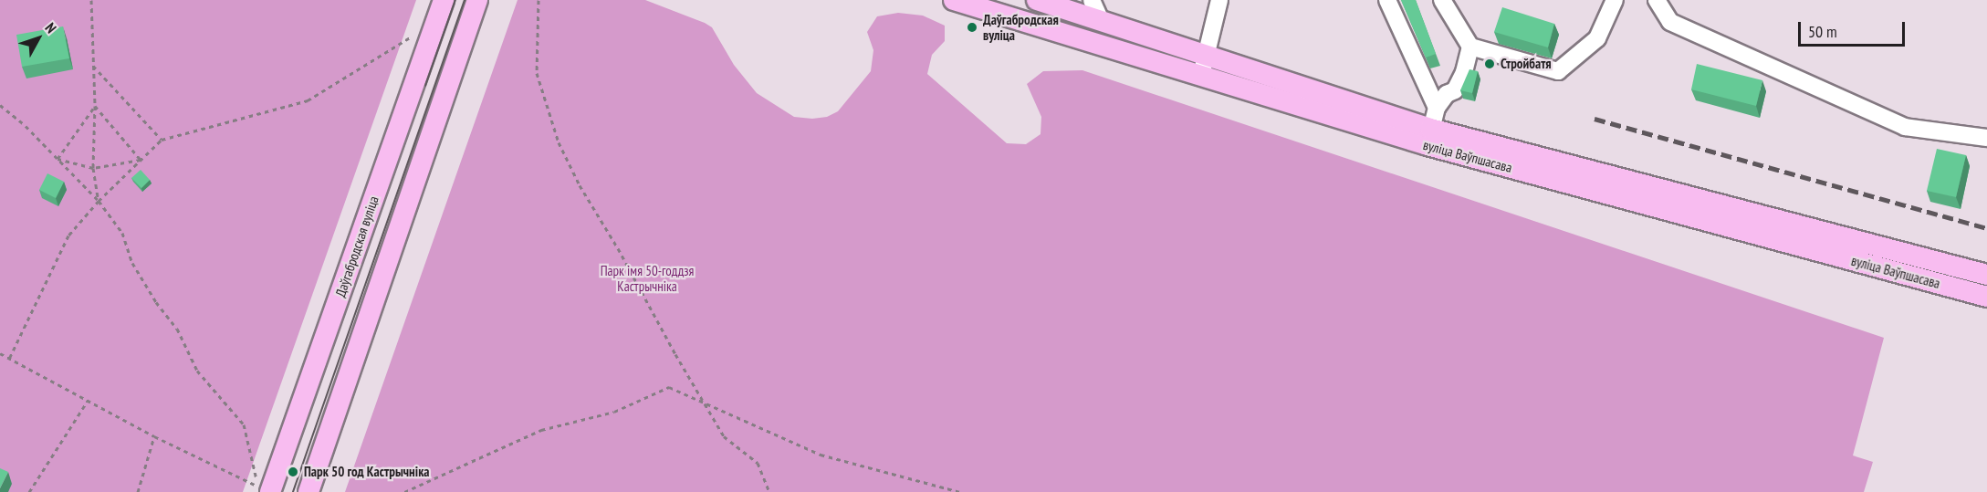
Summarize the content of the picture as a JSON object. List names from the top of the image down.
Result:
{
  "streets": {
    "main road": ["вуліца Ваўпшасава", "Даўгабродская вуліца"]
  },
  "parks": ["Парк імя 50-годдзя Кастрычніка"],
  "places": ["Даўгабродская вуліца", "Стройбатя", "Парк 50 год Кастрычніка"],
  "scale_bar": "50 m",
  "north": "top right"
}
